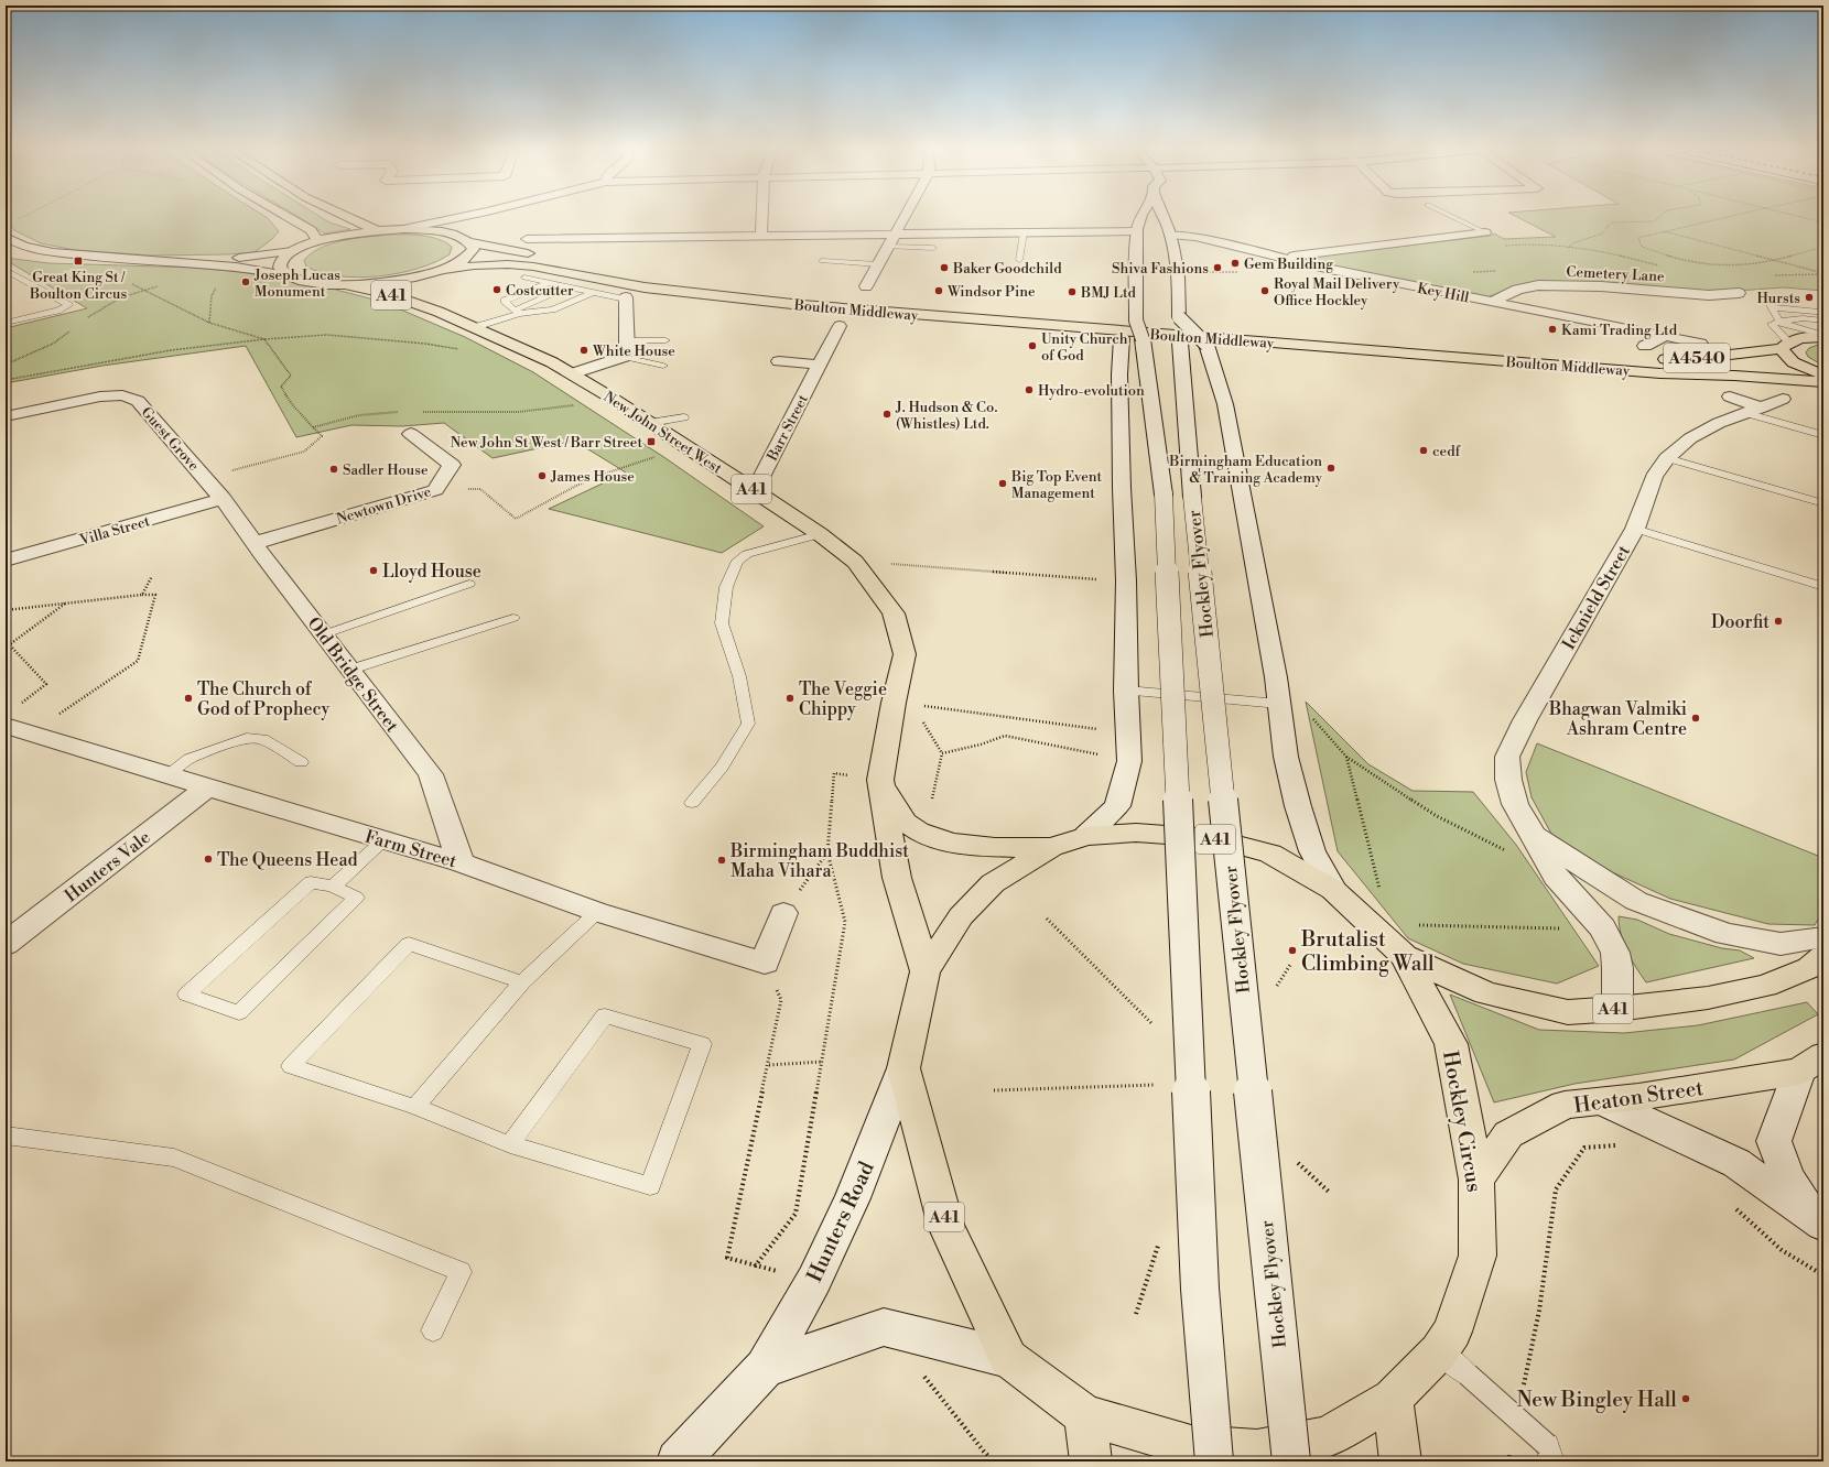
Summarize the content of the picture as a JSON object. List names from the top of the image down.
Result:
{
  "streets": {
    "highway": [
      "A41",
      "Boulton Middleway",
      "A4540",
      "New John Street West",
      "Heaton Street",
      "Hockley Circus"
    ],
    "street": [
      "Cemetery Lane",
      "Key Hill",
      "Barr Street",
      "Guest Grove",
      "Newtown Drive",
      "Villa Street",
      "Hockley Flyover",
      "Icknield Street",
      "Old Bridge Street",
      "Farm Street",
      "Hunters Vale",
      "Hunters Road"
    ]
  },
  "crossings": [
    ["Cemetery Lane", "Key Hill"],
    ["Key Hill", "Hockley Flyover"],
    ["A41", "New John Street West"],
    ["A41", "Icknield Street"],
    ["A41", "Hockley Circus"],
    ["Boulton Middleway", "A4540"],
    ["A4540", "New John Street West"],
    ["Barr Street", "New John Street West"],
    ["New John Street West", "Hockley Circus"],
    ["Guest Grove", "Villa Street"],
    ["Guest Grove", "Old Bridge Street"],
    ["Newtown Drive", "Old Bridge Street"],
    ["Villa Street", "Old Bridge Street"],
    ["Old Bridge Street", "Farm Street"],
    ["Farm Street", "Hunters Vale"],
    ["Heaton Street", "Hockley Circus"],
    ["Hockley Circus", "Hunters Road"]
  ],
  "places": {
    "transit": ["Great King St / Boulton Circus", "New John St West / Barr Street"],
    "other": [
      "Gem Building",
      "Baker Goodchild",
      "Shiva Fashions",
      "Joseph Lucas Monument",
      "Costcutter",
      "Windsor Pine",
      "Royal Mail Delivery Office Hockley",
      "BMJ Ltd",
      "Hursts",
      "Kami Trading Ltd",
      "Unity Church of God",
      "White House",
      "Hydro-evolution",
      "J. Hudson & Co. (Whistles) Ltd.",
      "cedf",
      "Birmingham Education & Training Academy",
      "Sadler House",
      "James House",
      "Big Top Event Management",
      "Lloyd House",
      "Doorfit",
      "The Church of God of Prophecy",
      "The Veggie Chippy",
      "Bhagwan Valmiki Ashram Centre",
      "The Queens Head",
      "Birmingham Buddhist Maha Vihara",
      "Brutalist Climbing Wall",
      "New Bingley Hall"
    ]
  }
}
